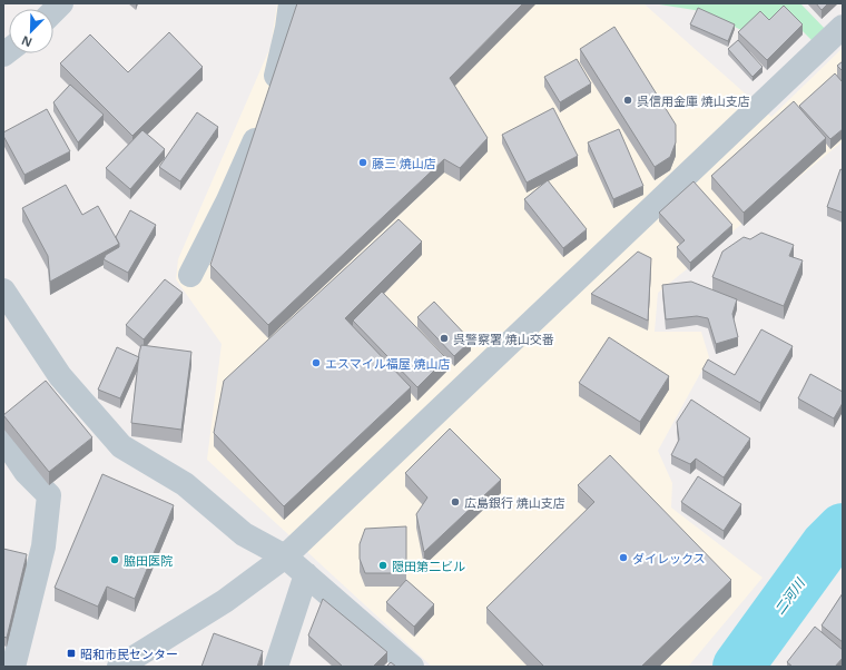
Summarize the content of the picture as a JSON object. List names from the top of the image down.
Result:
{
  "water": ["二河川"],
  "places": {
    "other": [
      "呉信用金庫 焼山支店",
      "藤三 焼山店",
      "呉警察署 焼山交番",
      "エスマイル福屋 焼山店",
      "広島銀行 焼山支店",
      "ダイレックス",
      "脇田医院",
      "隠田第二ビル"
    ],
    "transit": ["昭和市民センター"]
  },
  "north": "bottom left"
}
